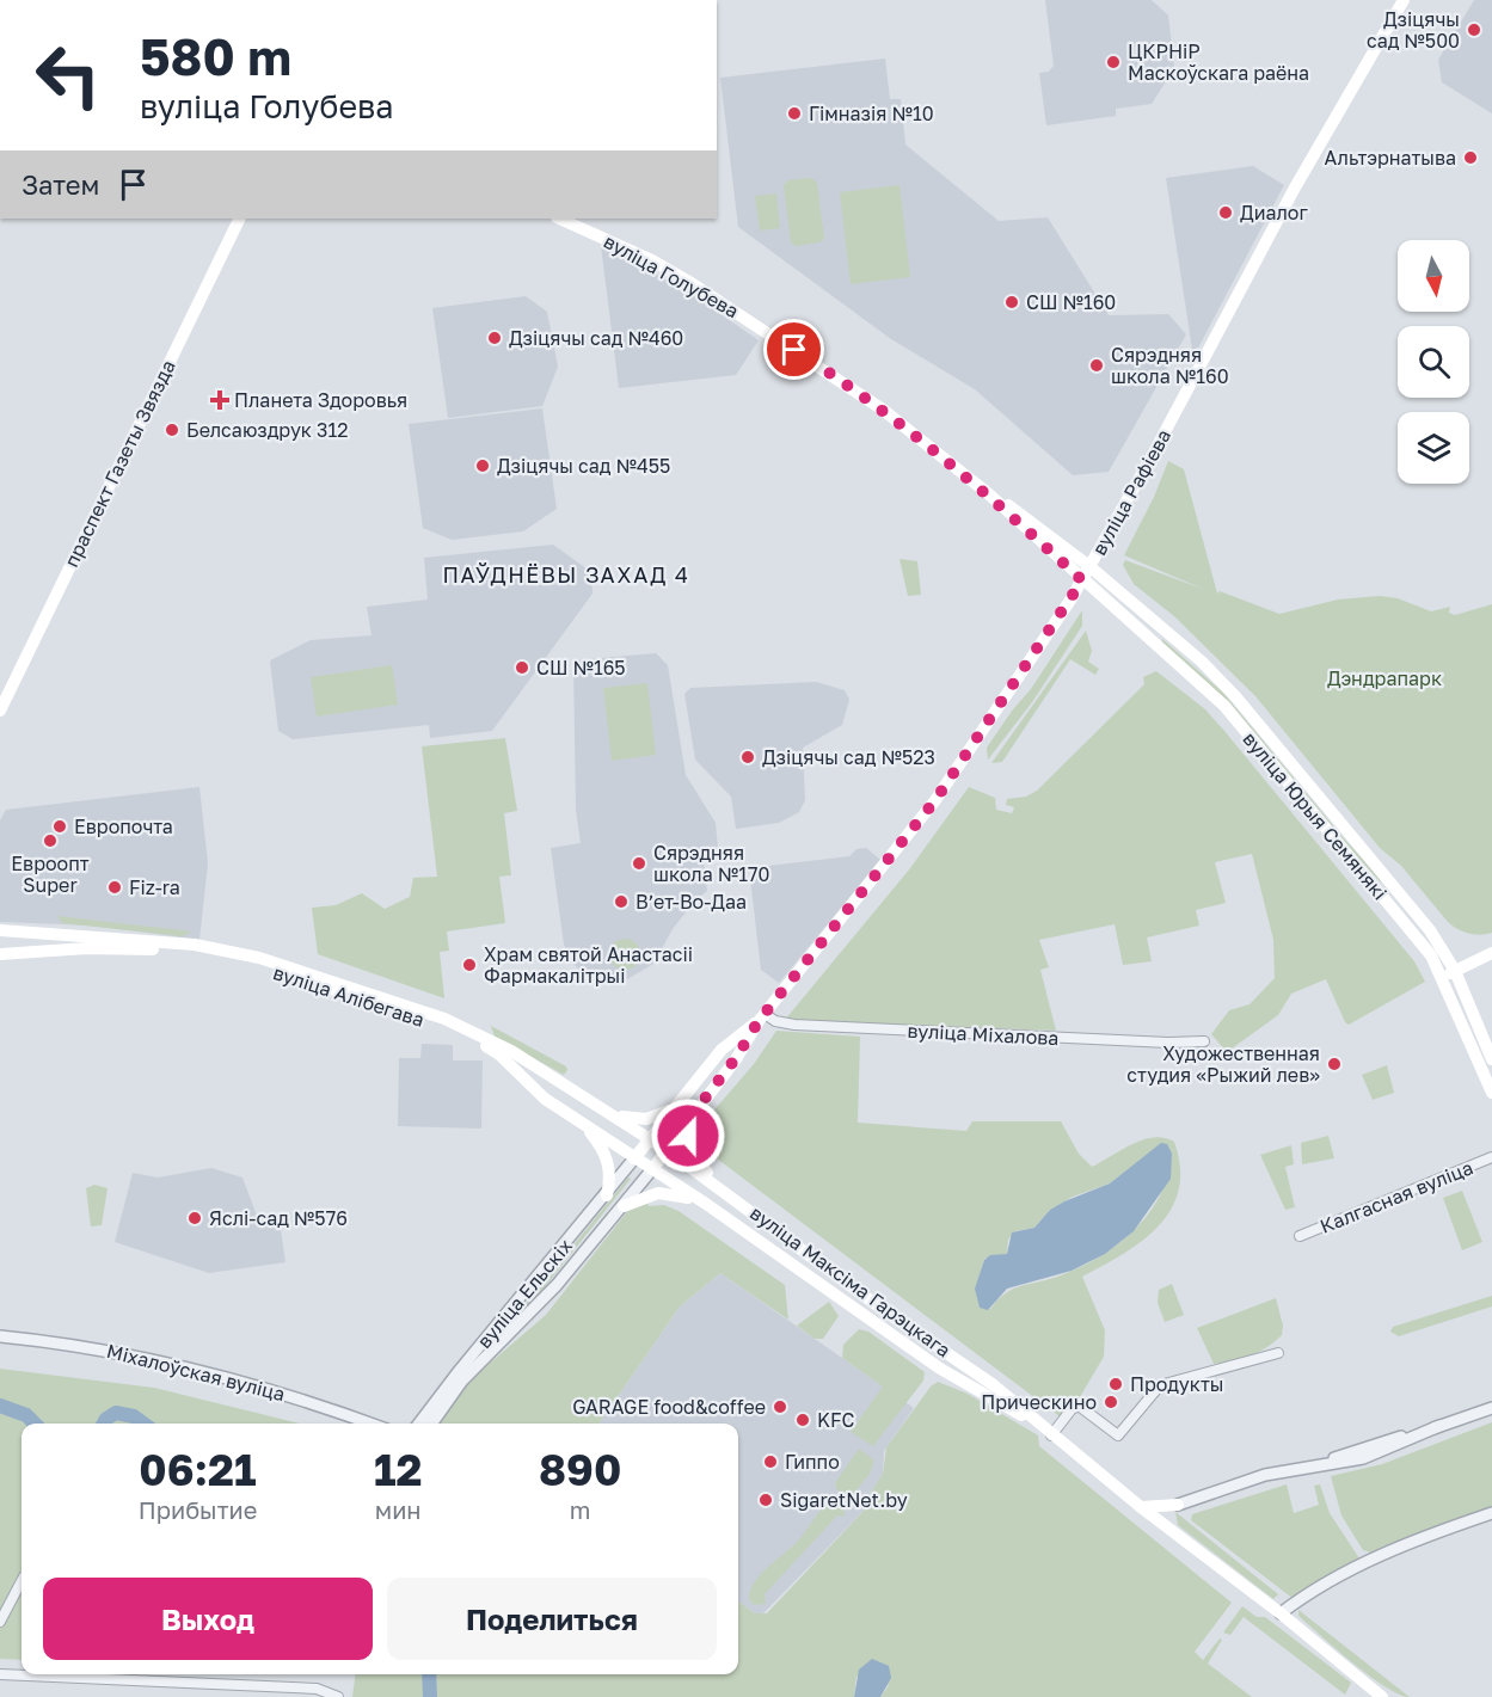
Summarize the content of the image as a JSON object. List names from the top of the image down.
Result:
{
  "streets": {
    "main road": [
      "вуліца Голубева",
      "праспект Газеты Звязда",
      "вуліца Рафіева",
      "вуліца Юрыя Семянякі",
      "вуліца Алібегава",
      "вуліца Максіма Гарэцкага"
    ],
    "street": [
      "вуліца Міхалова",
      "Калгасная вуліца",
      "вуліца Ельскіх",
      "Міхалоўская вуліца"
    ]
  },
  "crossings": [
    ["вуліца Голубева", "вуліца Рафіева"],
    ["вуліца Голубева", "вуліца Юрыя Семянякі"],
    ["вуліца Рафіева", "вуліца Юрыя Семянякі"],
    ["вуліца Рафіева", "вуліца Алібегава"],
    ["вуліца Рафіева", "вуліца Міхалова"],
    ["вуліца Рафіева", "вуліца Максіма Гарэцкага"],
    ["вуліца Рафіева", "вуліца Ельскіх"],
    ["вуліца Алібегава", "вуліца Максіма Гарэцкага"],
    ["вуліца Алібегава", "вуліца Ельскіх"],
    ["вуліца Максіма Гарэцкага", "вуліца Ельскіх"]
  ],
  "districts": ["ПАЎДНЁВЫ ЗАХАД 4"],
  "parks": ["Дэндрапарк"],
  "places": {
    "other": [
      "Дзіцячы сад №500",
      "ЦКРНіР Маскоўскага раёна",
      "Гімназія №10",
      "Альтэрнатыва",
      "Диалог",
      "СШ №160",
      "Дзіцячы сад №460",
      "Сярэдняя школа №160",
      "Белсаюздрук 312",
      "Дзіцячы сад №455",
      "СШ №165",
      "Дзіцячы сад №523",
      "Европочта",
      "Евроопт Super",
      "Сярэдняя школа №170",
      "Fiz-ra",
      "Вʼет-Во-Даа",
      "Храм святой Анастасіі Фармакалітрыі",
      "Художественная студия «Рыжий лев»",
      "Яслі-сад №576",
      "Продукты",
      "Прическино",
      "GARAGE food&coffee",
      "KFC",
      "Гиппо",
      "SigaretNet.by"
    ],
    "health": ["Планета Здоровья"]
  },
  "north": "bottom",
  "page": {
    "turn": ["580 m", "вуліца Голубева"],
    "then": "Затем",
    "eta": [
      "06:21",
      "Прибытие",
      "12",
      "мин",
      "890",
      "m"
    ],
    "buttons": ["Выход", "Поделиться"]
  }
}
